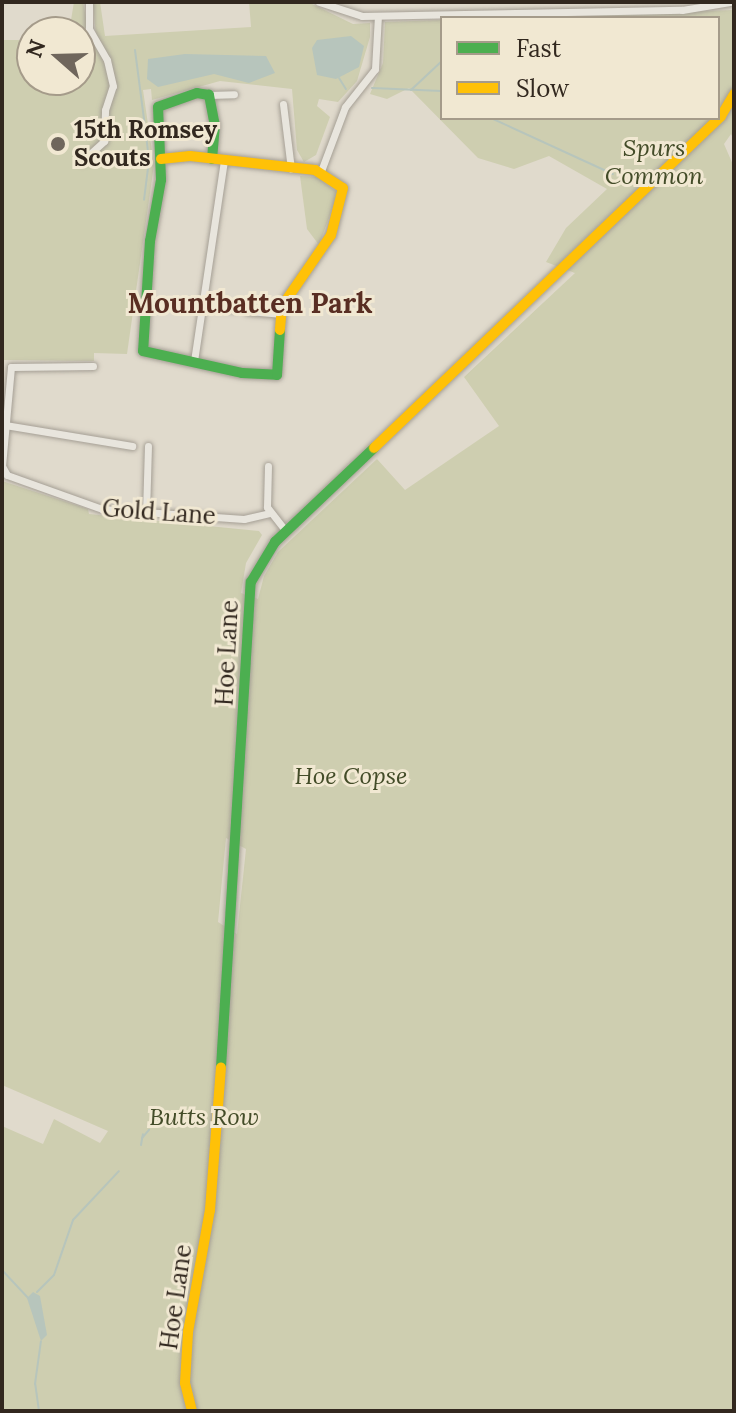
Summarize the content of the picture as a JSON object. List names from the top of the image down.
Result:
{
  "streets": {
    "street": ["Gold Lane", "Hoe Lane"]
  },
  "districts": ["Mountbatten Park"],
  "parks": ["Spurs Common", "Hoe Copse", "Butts Row"],
  "places": ["15th Romsey Scouts"],
  "legend": ["Fast", "Slow"],
  "north": "left"
}
